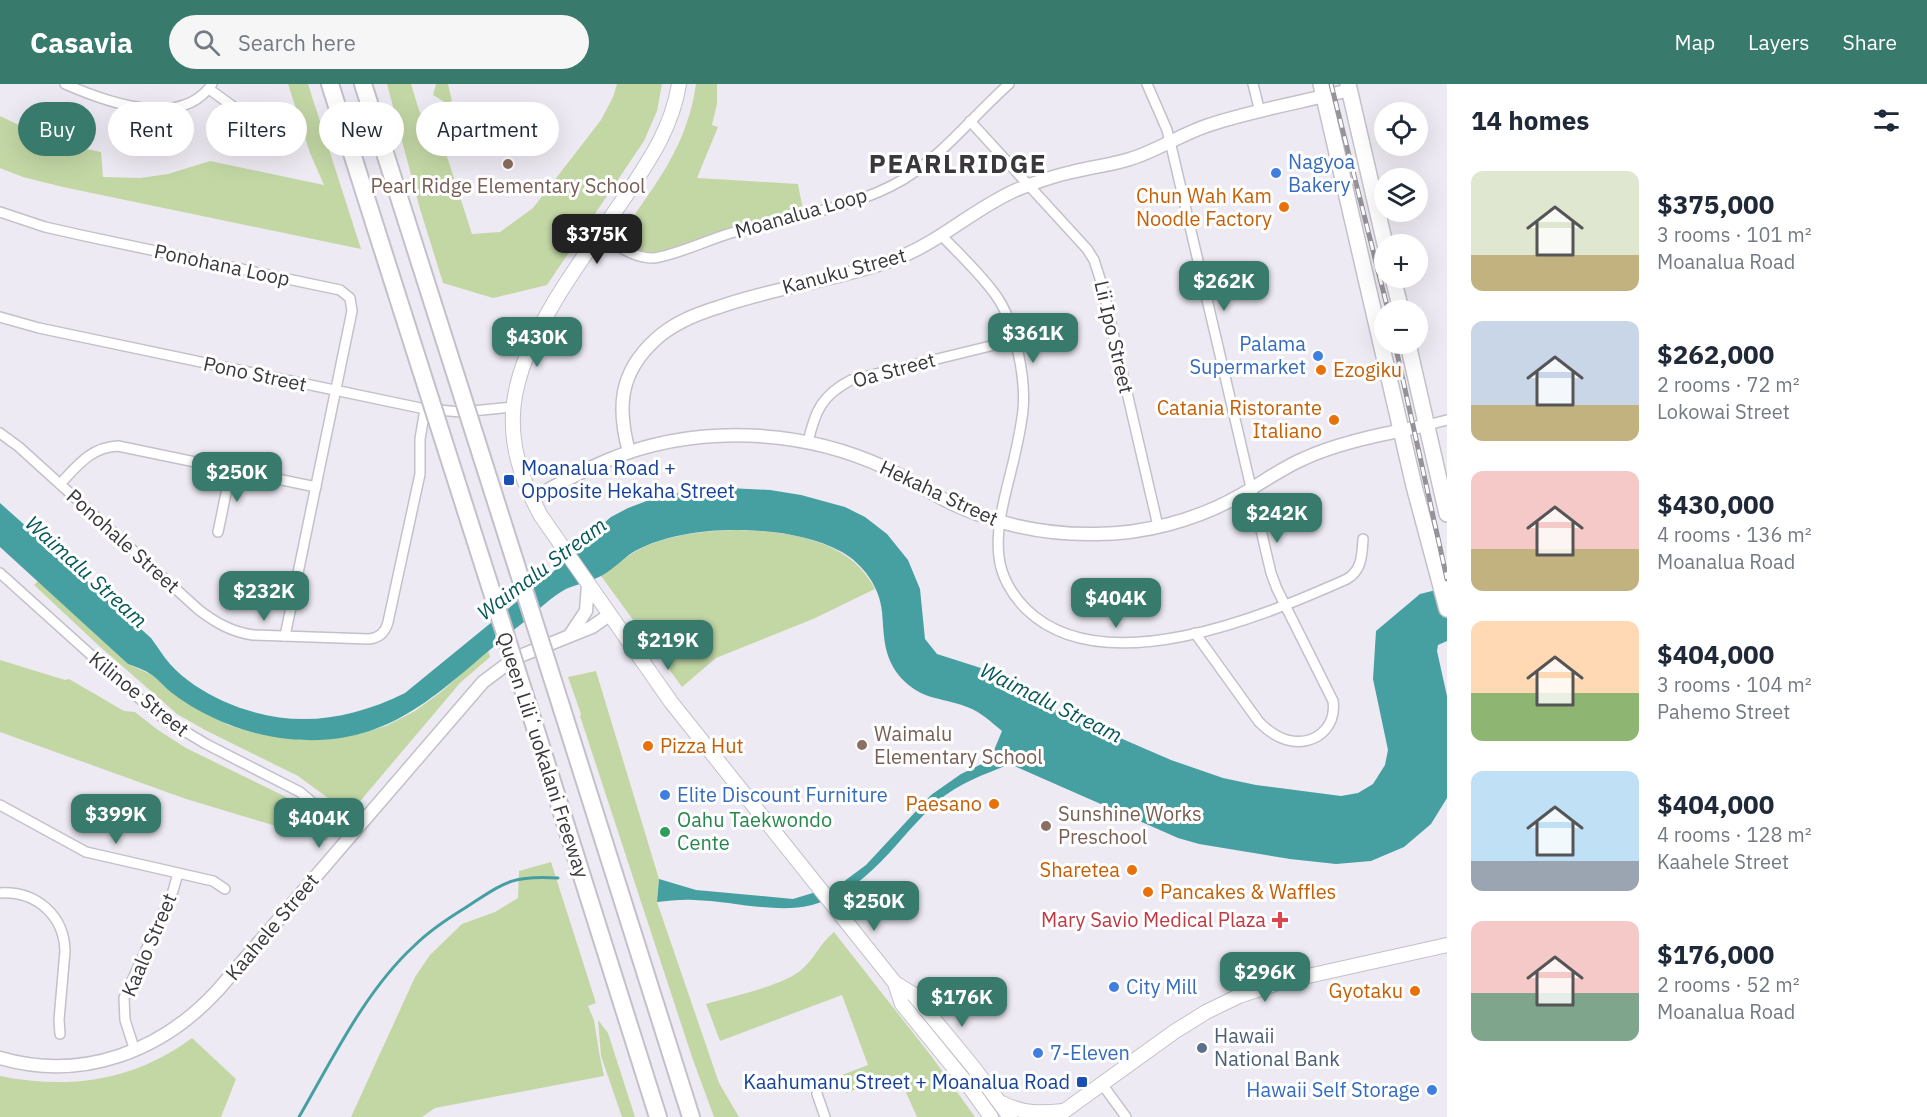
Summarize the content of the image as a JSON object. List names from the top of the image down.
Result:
{
  "streets": {
    "highway": ["Queen Liliʻuokalani Freeway"],
    "street": [
      "Moanalua Loop",
      "Ponohana Loop",
      "Kanuku Street",
      "Lii Ipo Street",
      "Oa Street",
      "Pono Street",
      "Hekaha Street",
      "Ponohale Street",
      "Kilinoe Street",
      "Kaahele Street",
      "Kaalo Street"
    ]
  },
  "crossings": [
    ["Moanalua Loop", "Lii Ipo Street"],
    ["Ponohana Loop", "Pono Street"],
    ["Ponohana Loop", "Ponohale Street"],
    ["Kanuku Street", "Lii Ipo Street"],
    ["Kanuku Street", "Hekaha Street"],
    ["Lii Ipo Street", "Hekaha Street"],
    ["Oa Street", "Hekaha Street"],
    ["Pono Street", "Ponohale Street"],
    ["Kilinoe Street", "Kaahele Street"],
    ["Kaahele Street", "Kaalo Street"]
  ],
  "districts": ["PEARLRIDGE"],
  "water": ["Waimalu Stream"],
  "places": {
    "other": [
      "Pearl Ridge Elementary School",
      "Nagyoa Bakery",
      "Chun Wah Kam Noodle Factory",
      "Palama Supermarket",
      "Ezogiku",
      "Catania Ristorante Italiano",
      "Waimalu Elementary School",
      "Pizza Hut",
      "Elite Discount Furniture",
      "Paesano",
      "Sunshine Works Preschool",
      "Oahu Taekwondo Cente",
      "Sharetea",
      "Pancakes & Waffles",
      "City Mill",
      "Gyotaku",
      "Hawaii National Bank",
      "7-Eleven",
      "Hawaii Self Storage"
    ],
    "transit": ["Moanalua Road + Opposite Hekaha Street", "Kaahumanu Street + Moanalua Road"],
    "health": ["Mary Savio Medical Plaza"]
  },
  "page": {
    "header": "Casavia",
    "search": "Search here",
    "nav": ["Map", "Layers", "Share"],
    "heading": "14 homes",
    "map_buttons": ["+", "−"],
    "chip": [
      "Buy",
      "Rent",
      "Filters",
      "New",
      "Apartment"
    ],
    "list": [
      {
        "name": "$375,000",
        "note": "3 rooms · 101 m² · Moanalua Road"
      },
      {
        "name": "$262,000",
        "note": "2 rooms · 72 m² · Lokowai Street"
      },
      {
        "name": "$430,000",
        "note": "4 rooms · 136 m² · Moanalua Road"
      },
      {
        "name": "$404,000",
        "note": "3 rooms · 104 m² · Pahemo Street"
      },
      {
        "name": "$404,000",
        "note": "4 rooms · 128 m² · Kaahele Street"
      },
      {
        "name": "$176,000",
        "note": "2 rooms · 52 m² · Moanalua Road"
      }
    ],
    "price": [
      "$375K",
      "$262K",
      "$361K",
      "$430K",
      "$250K",
      "$242K",
      "$232K",
      "$404K",
      "$219K",
      "$399K",
      "$404K",
      "$250K",
      "$296K",
      "$176K"
    ]
  }
}
